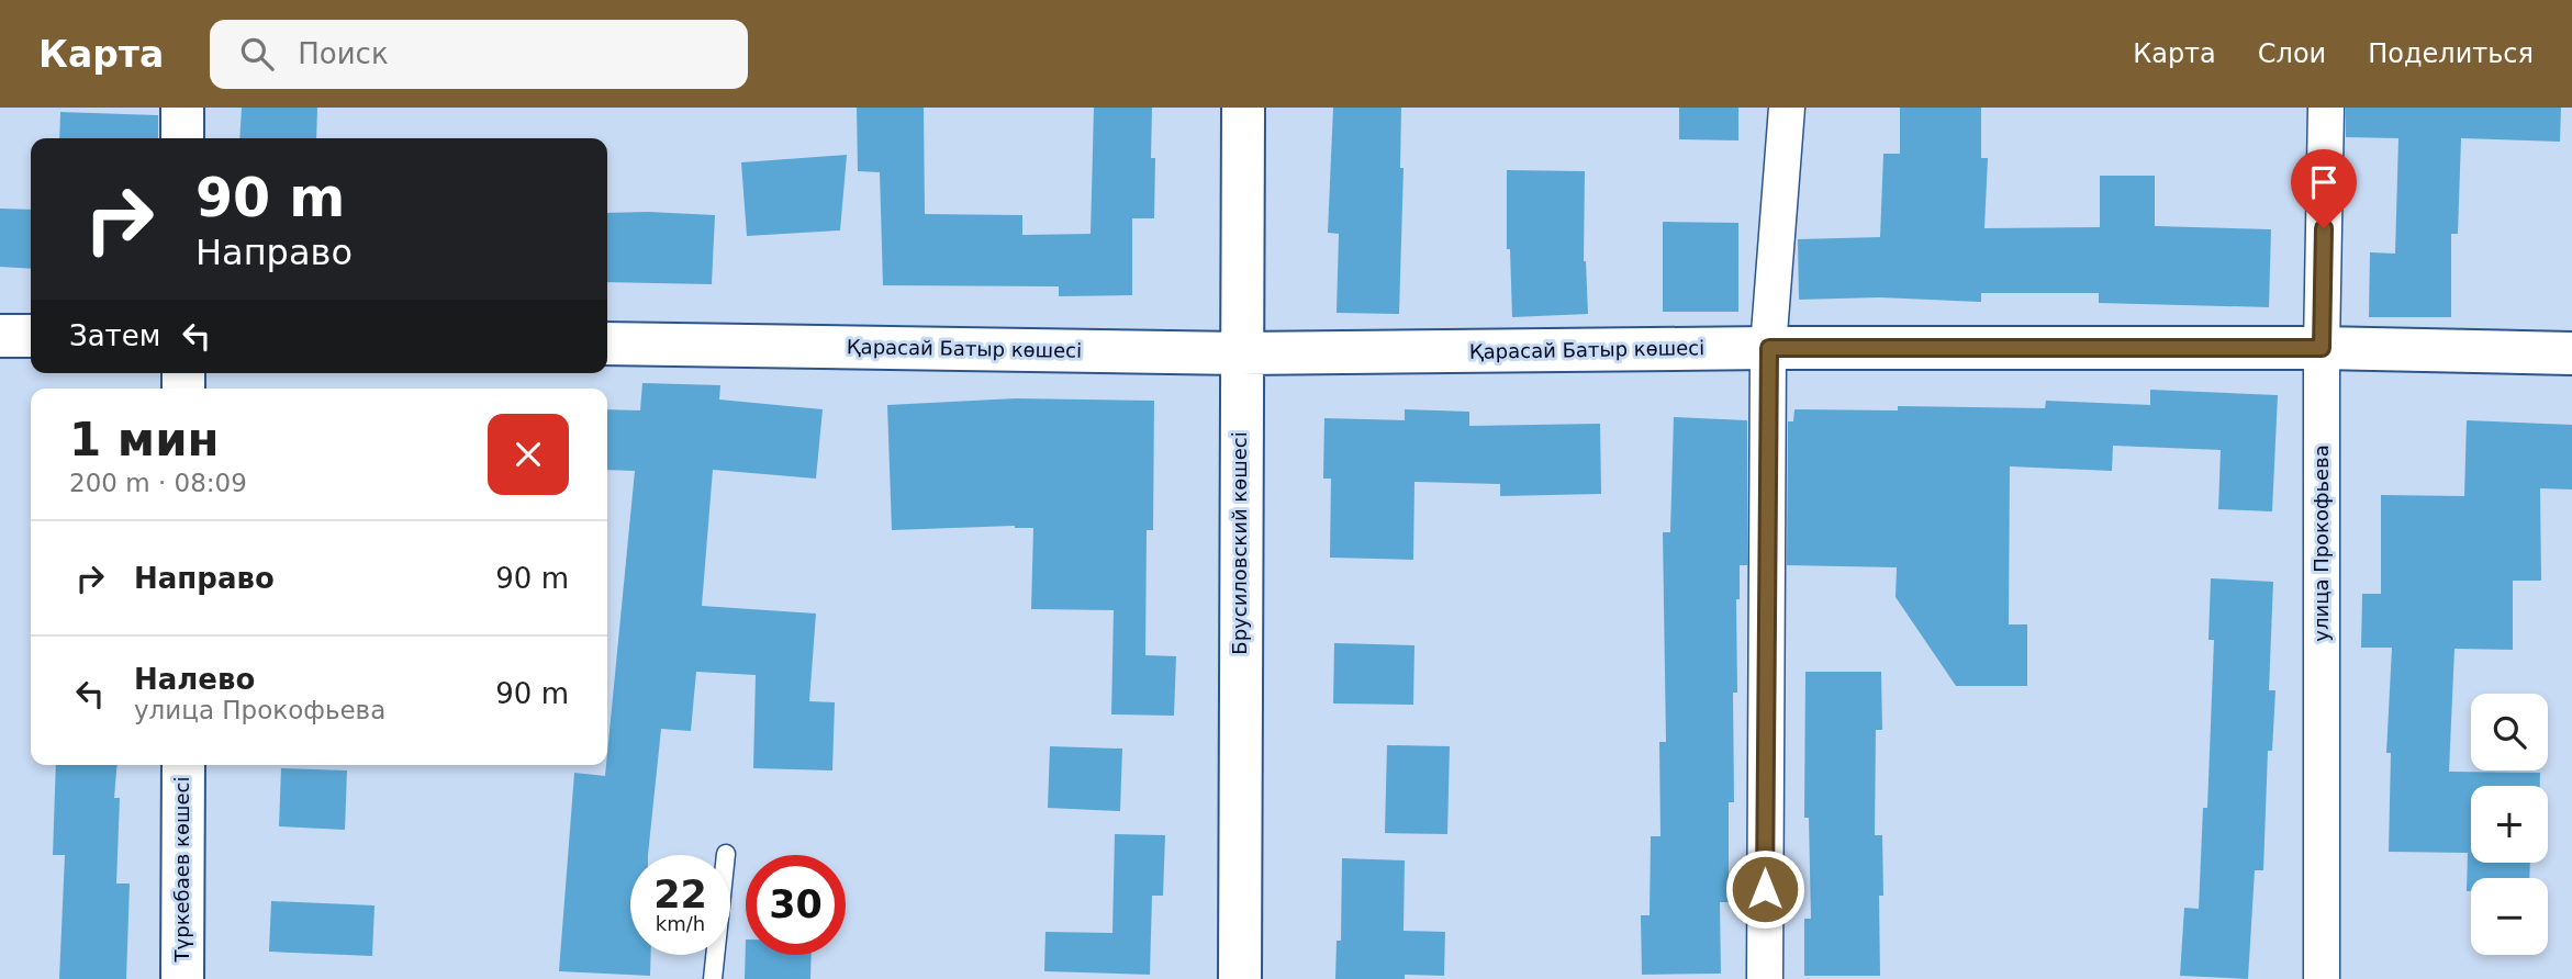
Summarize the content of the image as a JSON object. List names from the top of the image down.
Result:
{
  "streets": {
    "street": [
      "Қарасай Батыр көшесі",
      "Брусиловский көшесі",
      "улица Прокофьева",
      "Түркебаев көшесі"
    ]
  },
  "crossings": [
    ["Қарасай Батыр көшесі", "Брусиловский көшесі"],
    ["Қарасай Батыр көшесі", "улица Прокофьева"]
  ],
  "page": {
    "header": "Карта",
    "search": "Поиск",
    "nav": ["Карта", "Слои", "Поделиться"],
    "turn": ["90 m", "Направо"],
    "then": "Затем",
    "heading": ["1 мин", "200 m · 08:09"],
    "list": [
      {
        "name": "Направо",
        "value": "90 m"
      },
      {
        "name": "Налево",
        "note": "улица Прокофьева",
        "value": "90 m"
      }
    ],
    "map_buttons": ["+", "−"],
    "speed": "22 km/h",
    "limit": "30"
  }
}
